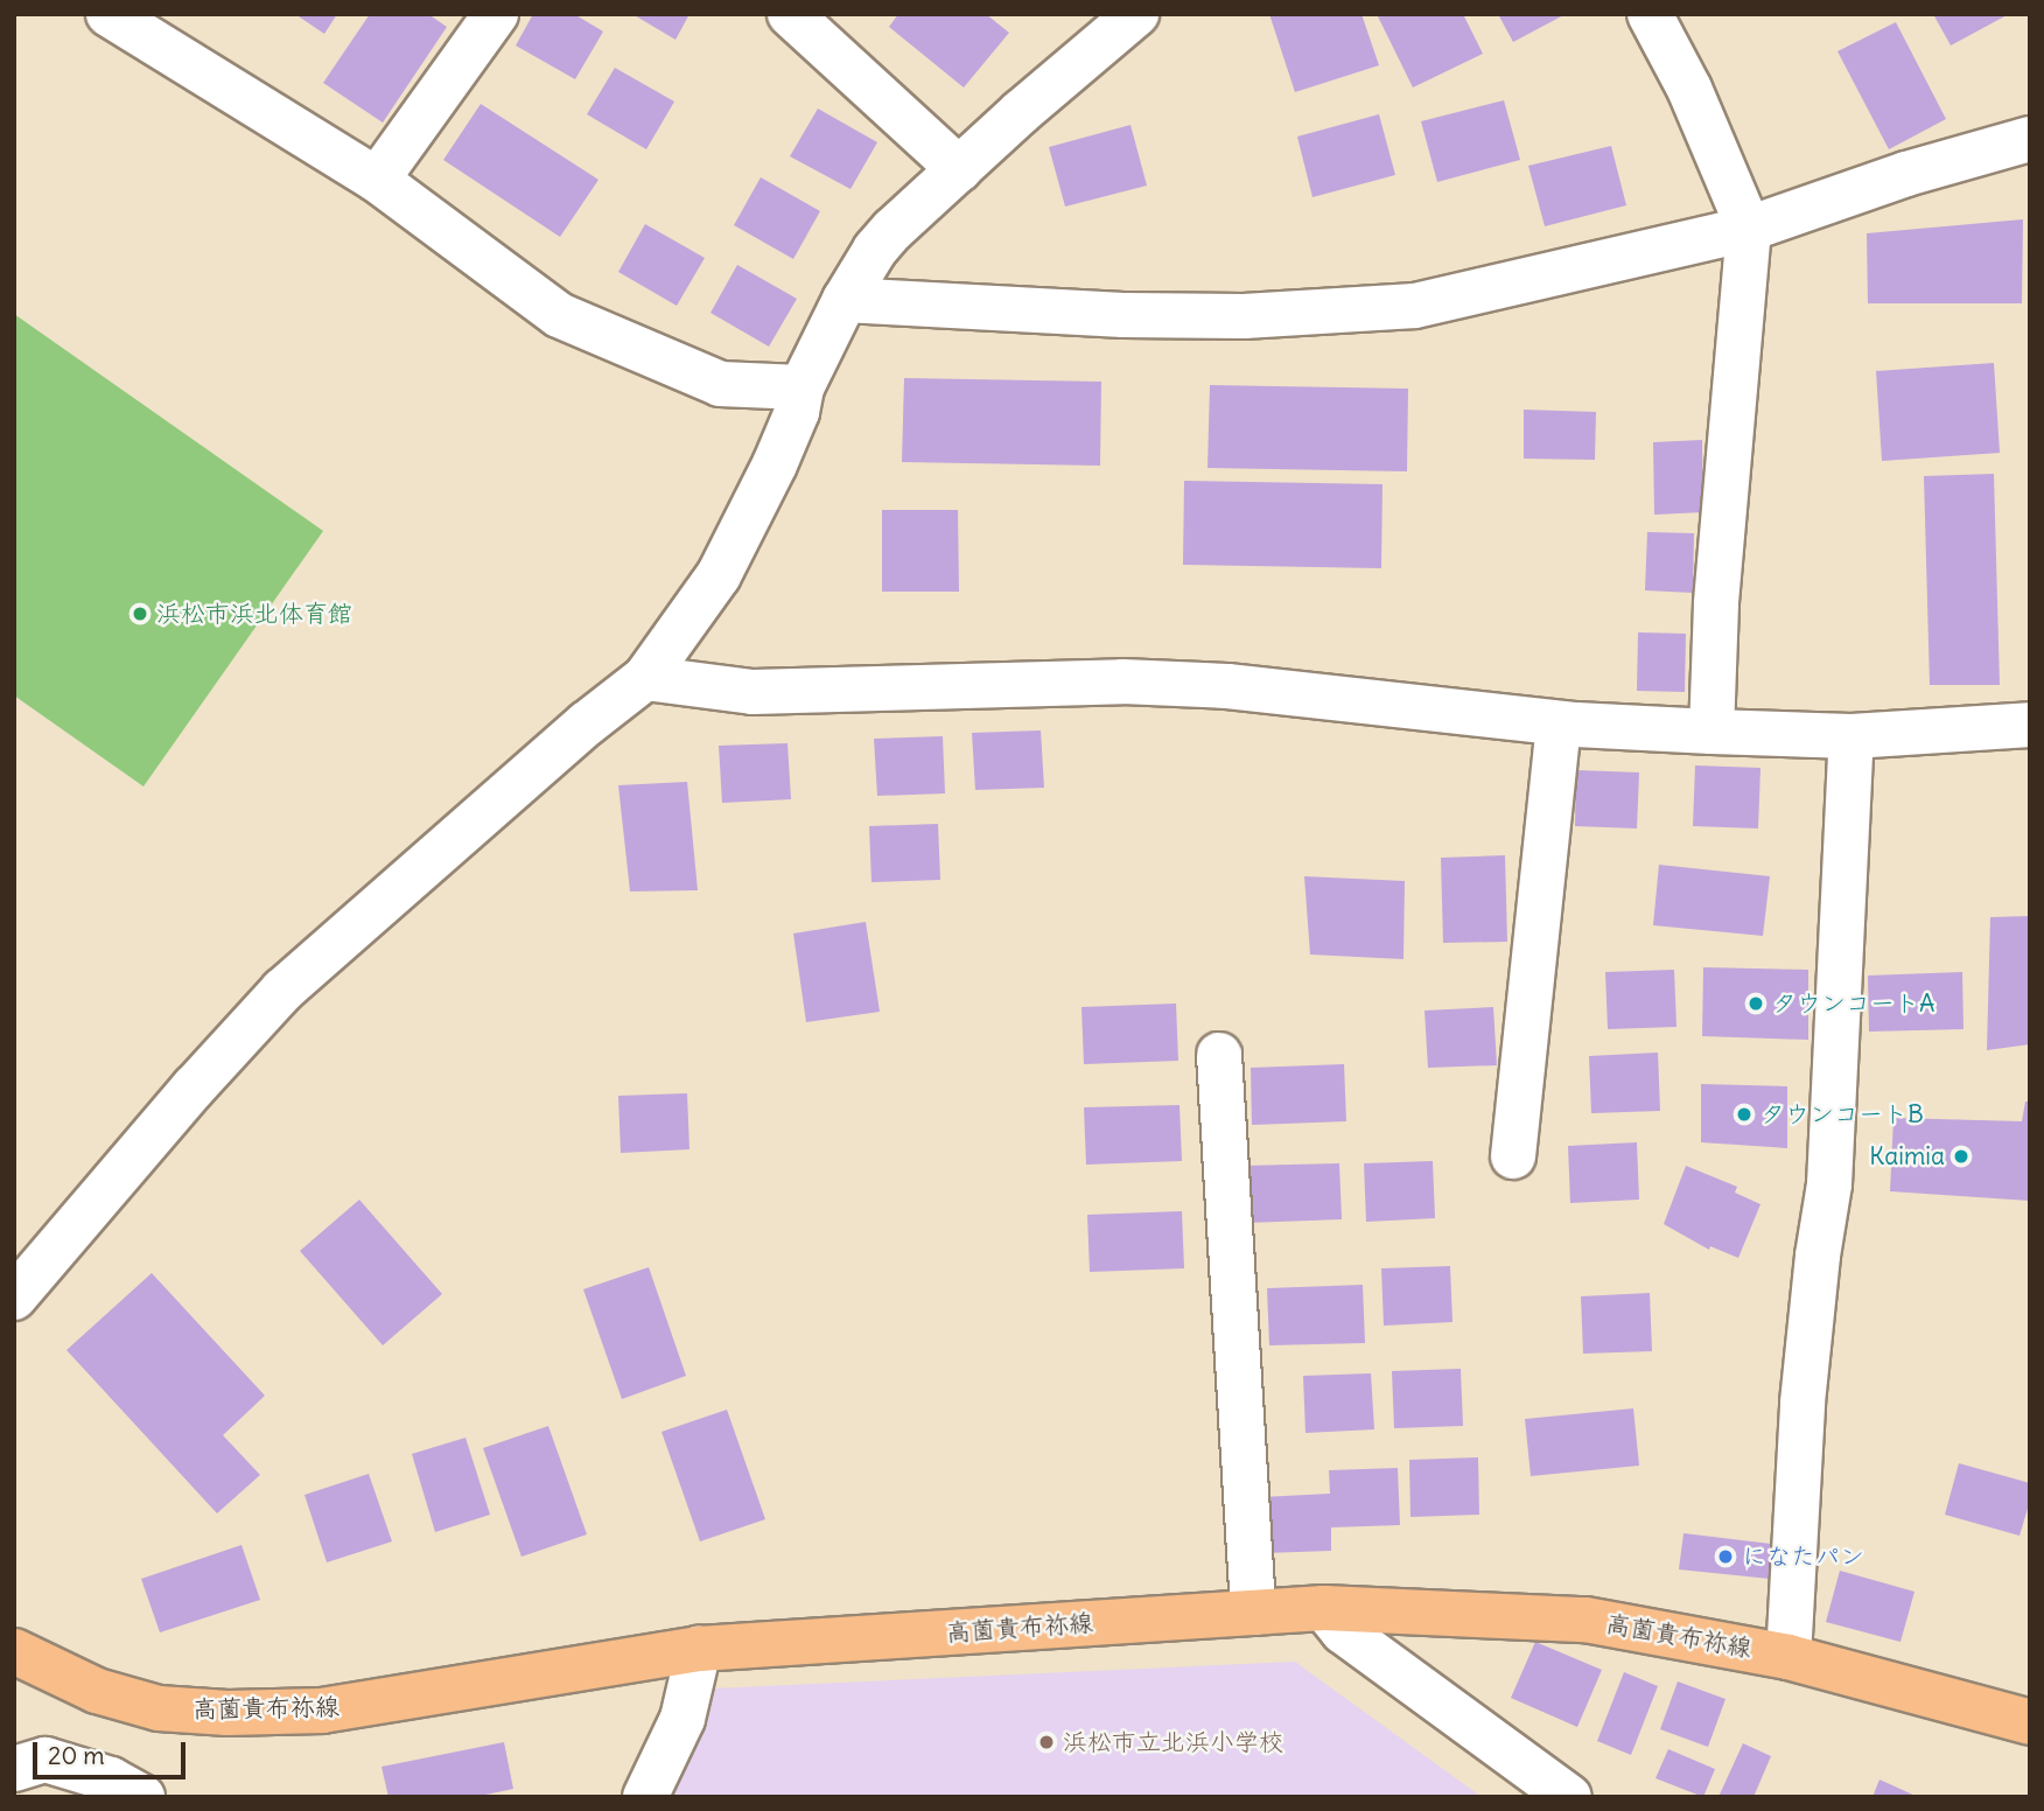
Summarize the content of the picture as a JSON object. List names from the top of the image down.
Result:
{
  "streets": {
    "main road": ["高薗貴布祢線"]
  },
  "places": [
    "浜松市浜北体育館",
    "タウンコートA",
    "タウンコートB",
    "Kaimia",
    "になたパン",
    "浜松市立北浜小学校"
  ],
  "scale_bar": "20 m"
}
